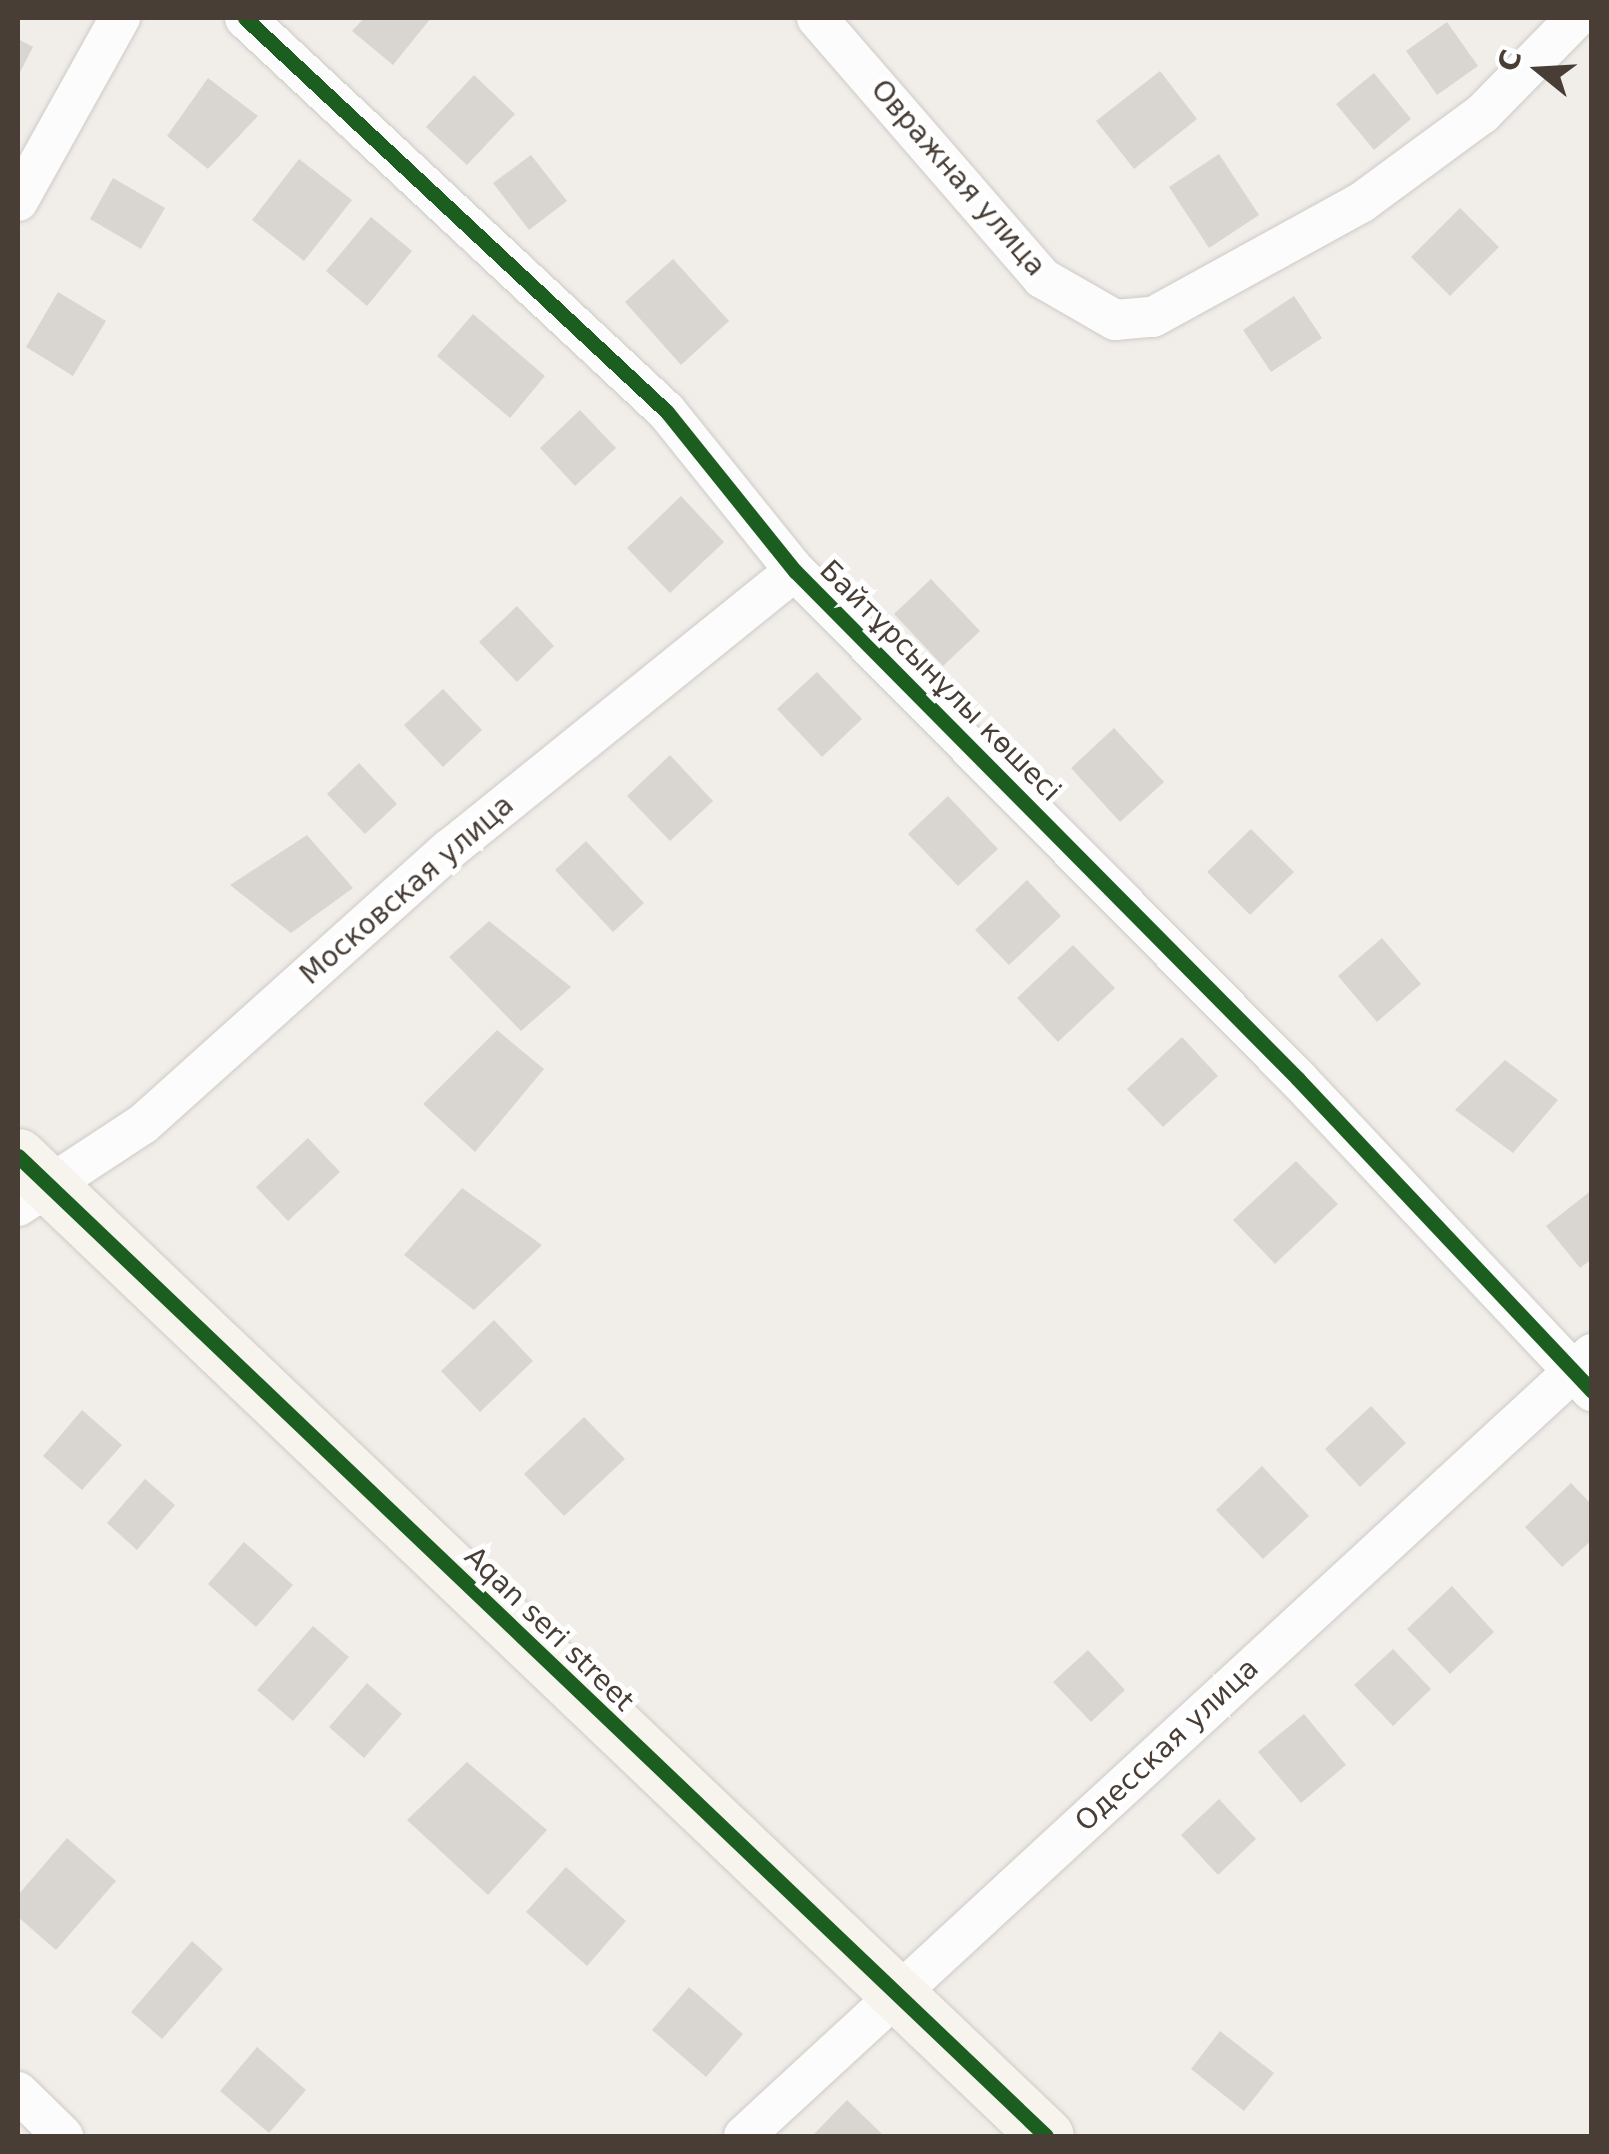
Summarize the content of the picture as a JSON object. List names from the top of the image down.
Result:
{
  "streets": {
    "street": [
      "Овражная улица",
      "Байтұрсынұлы көшесі",
      "Московская улица",
      "Aqan seri street",
      "Одесская улица"
    ]
  },
  "crossings": [
    ["Байтұрсынұлы көшесі", "Московская улица"],
    ["Байтұрсынұлы көшесі", "Одесская улица"],
    ["Московская улица", "Aqan seri street"],
    ["Aqan seri street", "Одесская улица"]
  ],
  "north": "left"
}
